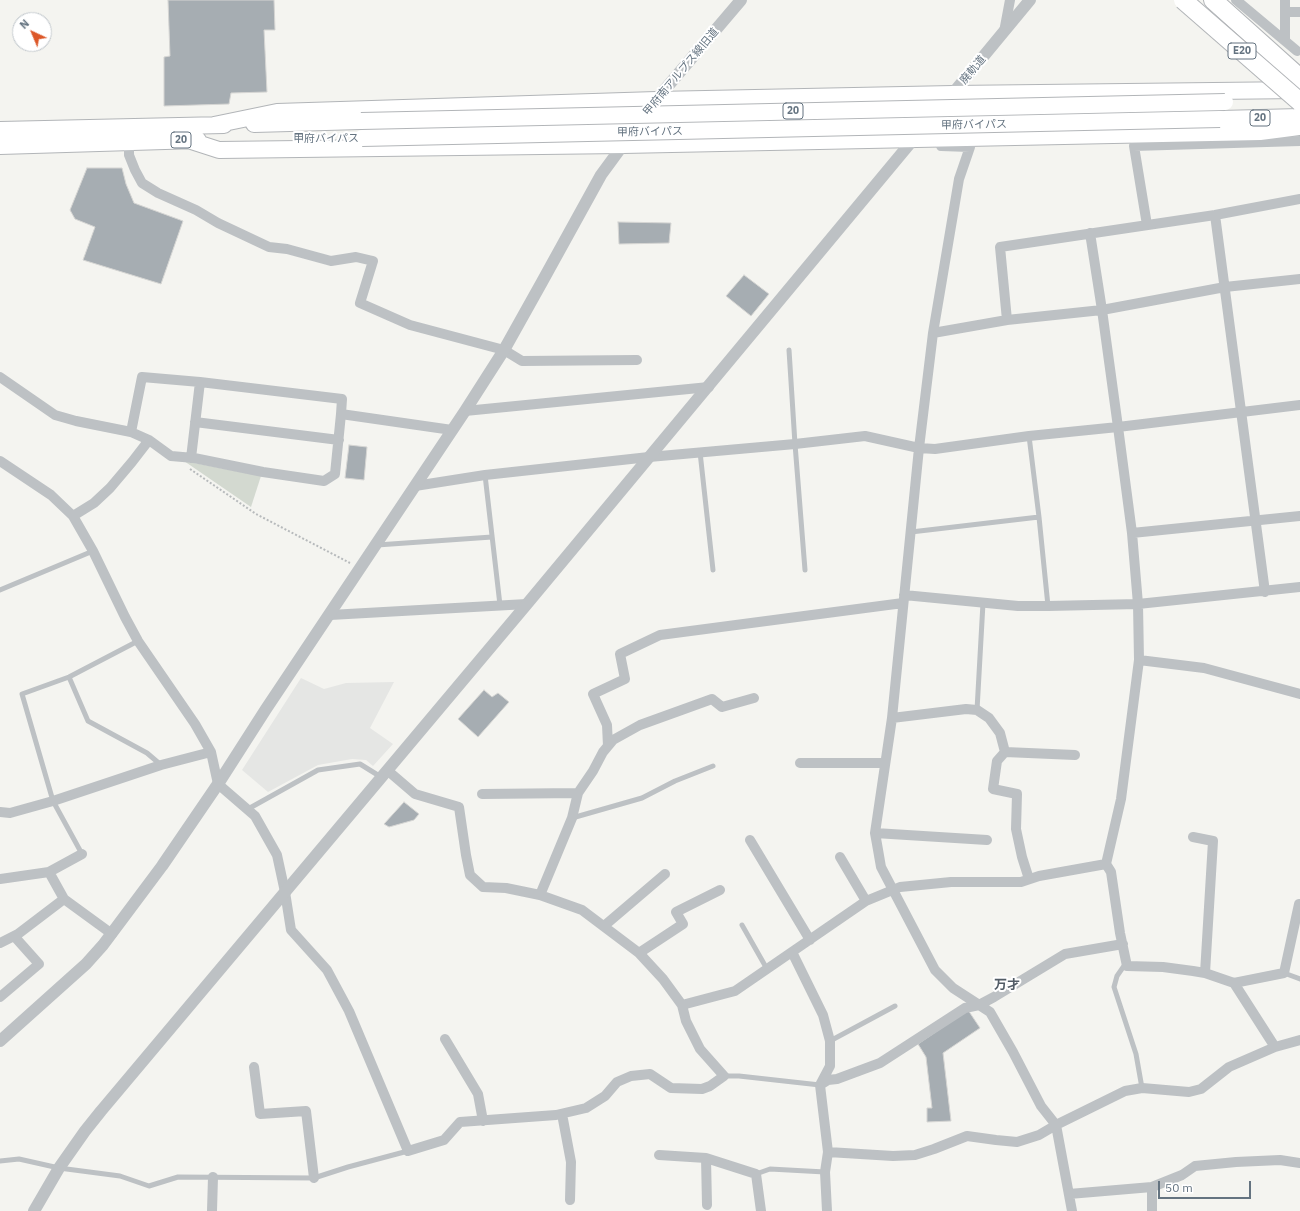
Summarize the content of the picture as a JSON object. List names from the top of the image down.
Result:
{
  "streets": {
    "highway": ["E20", "20", "甲府バイパス"],
    "street": ["廃軌道", "甲府南アルプス線旧道"]
  },
  "crossings": [
    ["E20", "甲府バイパス"]
  ],
  "districts": ["万才"],
  "scale_bar": "50 m",
  "north": "top left"
}
